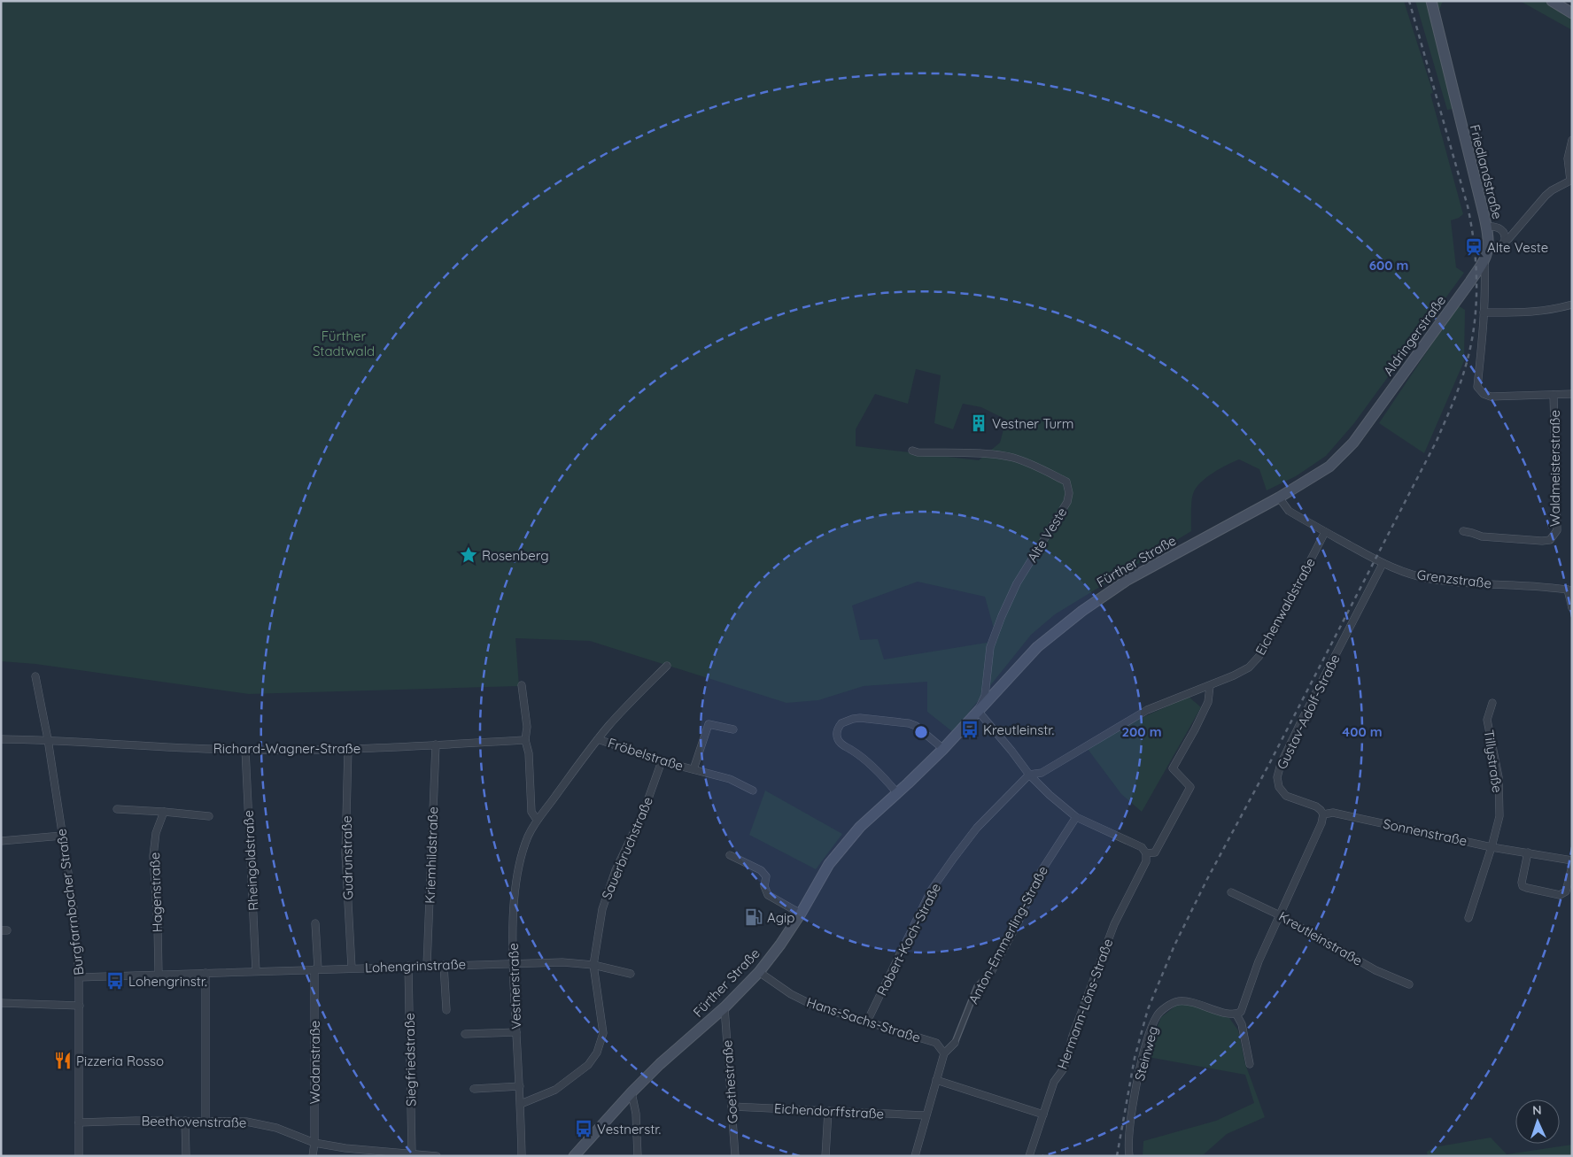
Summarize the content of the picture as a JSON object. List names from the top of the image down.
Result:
{
  "streets": {
    "main road": ["Friedlandstraße", "Aldringerstraße", "Fürther Straße"],
    "street": [
      "Waldmeisterstraße",
      "Alte Veste",
      "Grenzstraße",
      "Eichenwaldstraße",
      "Gustav-Adolf-Straße",
      "Richard-Wagner-Straße",
      "Fröbelstraße",
      "Tillystraße",
      "Sonnenstraße",
      "Sauerbruchstraße",
      "Kriemhildstraße",
      "Gudrunstraße",
      "Rheingoldstraße",
      "Hagenstraße",
      "Burgfarrnbacher Straße",
      "Anton-Emmerling-Straße",
      "Kreutleinstraße",
      "Robert-Koch-Straße",
      "Lohengrinstraße",
      "Vestnerstraße",
      "Hermann-Löns-Straße",
      "Hans-Sachs-Straße",
      "Steinweg",
      "Siegfriedstraße",
      "Wodanstraße",
      "Goethestraße",
      "Eichendorffstraße",
      "Beethovenstraße"
    ]
  },
  "crossings": [
    ["Friedlandstraße", "Aldringerstraße"],
    ["Friedlandstraße", "Waldmeisterstraße"],
    ["Aldringerstraße", "Fürther Straße"],
    ["Alte Veste", "Fürther Straße"],
    ["Fürther Straße", "Grenzstraße"],
    ["Fürther Straße", "Hans-Sachs-Straße"],
    ["Fürther Straße", "Goethestraße"],
    ["Grenzstraße", "Eichenwaldstraße"],
    ["Grenzstraße", "Gustav-Adolf-Straße"],
    ["Eichenwaldstraße", "Robert-Koch-Straße"],
    ["Gustav-Adolf-Straße", "Sonnenstraße"],
    ["Richard-Wagner-Straße", "Kriemhildstraße"],
    ["Richard-Wagner-Straße", "Gudrunstraße"],
    ["Richard-Wagner-Straße", "Rheingoldstraße"],
    ["Richard-Wagner-Straße", "Burgfarrnbacher Straße"],
    ["Fröbelstraße", "Sauerbruchstraße"],
    ["Fröbelstraße", "Vestnerstraße"],
    ["Tillystraße", "Sonnenstraße"],
    ["Sauerbruchstraße", "Lohengrinstraße"],
    ["Sauerbruchstraße", "Vestnerstraße"],
    ["Kriemhildstraße", "Lohengrinstraße"],
    ["Gudrunstraße", "Lohengrinstraße"],
    ["Rheingoldstraße", "Lohengrinstraße"],
    ["Hagenstraße", "Lohengrinstraße"],
    ["Burgfarrnbacher Straße", "Lohengrinstraße"],
    ["Burgfarrnbacher Straße", "Beethovenstraße"],
    ["Anton-Emmerling-Straße", "Hans-Sachs-Straße"],
    ["Anton-Emmerling-Straße", "Eichendorffstraße"],
    ["Robert-Koch-Straße", "Hans-Sachs-Straße"],
    ["Lohengrinstraße", "Vestnerstraße"],
    ["Lohengrinstraße", "Siegfriedstraße"],
    ["Lohengrinstraße", "Wodanstraße"],
    ["Siegfriedstraße", "Beethovenstraße"],
    ["Wodanstraße", "Beethovenstraße"],
    ["Goethestraße", "Eichendorffstraße"]
  ],
  "parks": ["Fürther Stadtwald"],
  "places": {
    "station": ["Alte Veste"],
    "building": ["Vestner Turm"],
    "place": ["Rosenberg"],
    "bus stop": ["Kreutleinstr.", "Lohengrinstr.", "Vestnerstr."],
    "fuel station": ["Agip"],
    "restaurant": ["Pizzeria Rosso"]
  },
  "north": "top",
  "rings": ["600 m", "200 m", "400 m"]
}
